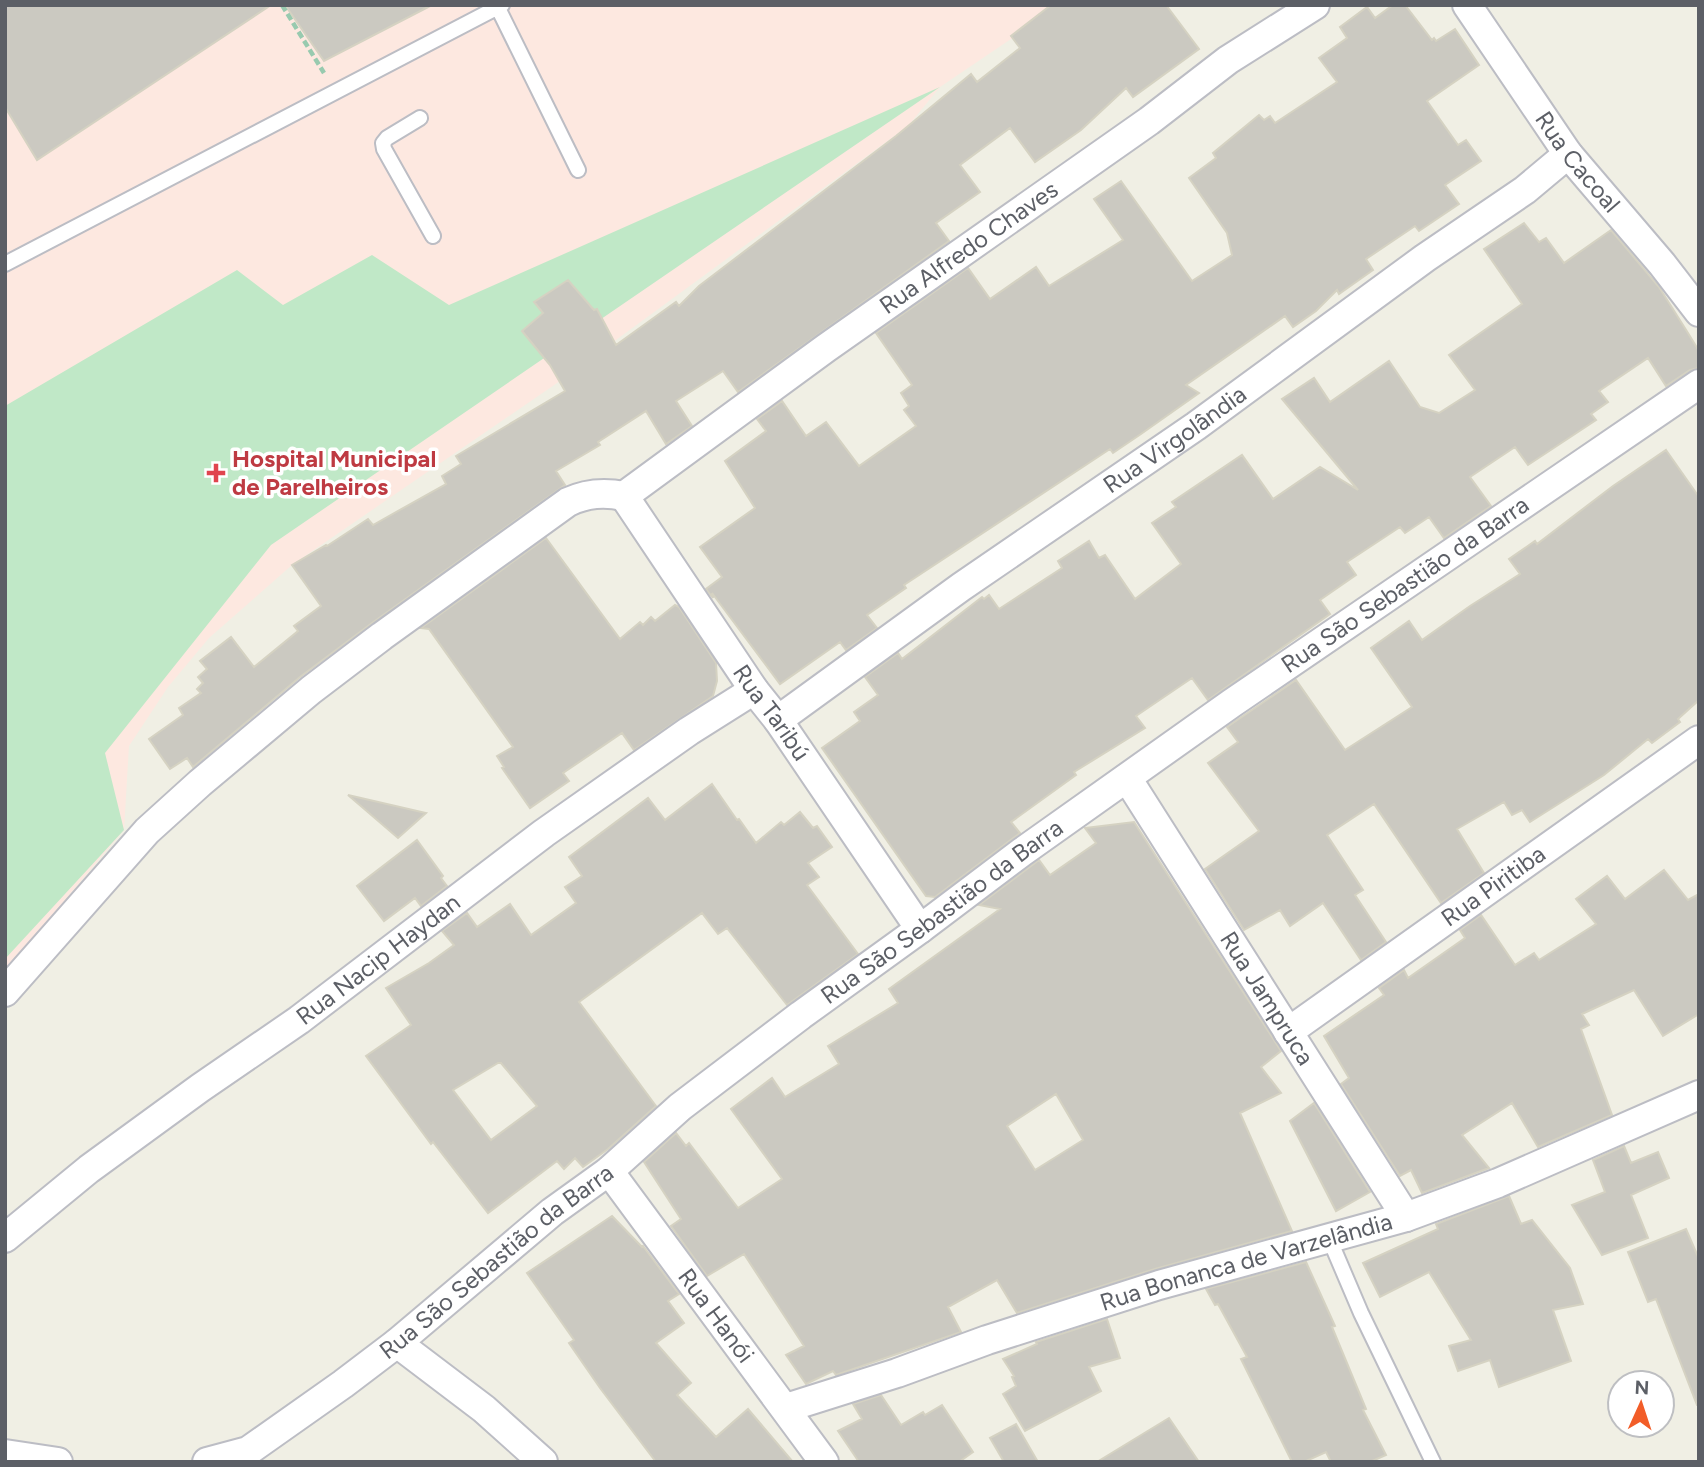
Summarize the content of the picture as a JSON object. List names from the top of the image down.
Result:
{
  "streets": {
    "street": [
      "Rua Cacoal",
      "Rua Alfredo Chaves",
      "Rua Virgolândia",
      "Rua São Sebastião da Barra",
      "Rua Taribú",
      "Rua Piritiba",
      "Rua Nacip Haydan",
      "Rua Jampruca",
      "Rua Bonanca de Varzelândia",
      "Rua Hanói"
    ]
  },
  "crossings": [
    ["Rua Cacoal", "Rua Virgolândia"],
    ["Rua Alfredo Chaves", "Rua Taribú"],
    ["Rua Virgolândia", "Rua Taribú"],
    ["Rua São Sebastião da Barra", "Rua Taribú"],
    ["Rua São Sebastião da Barra", "Rua Jampruca"],
    ["Rua São Sebastião da Barra", "Rua Hanói"],
    ["Rua Taribú", "Rua Nacip Haydan"],
    ["Rua Piritiba", "Rua Jampruca"],
    ["Rua Jampruca", "Rua Bonanca de Varzelândia"],
    ["Rua Bonanca de Varzelândia", "Rua Hanói"]
  ],
  "places": {
    "health": ["Hospital Municipal de Parelheiros"]
  },
  "north": "top"
}
